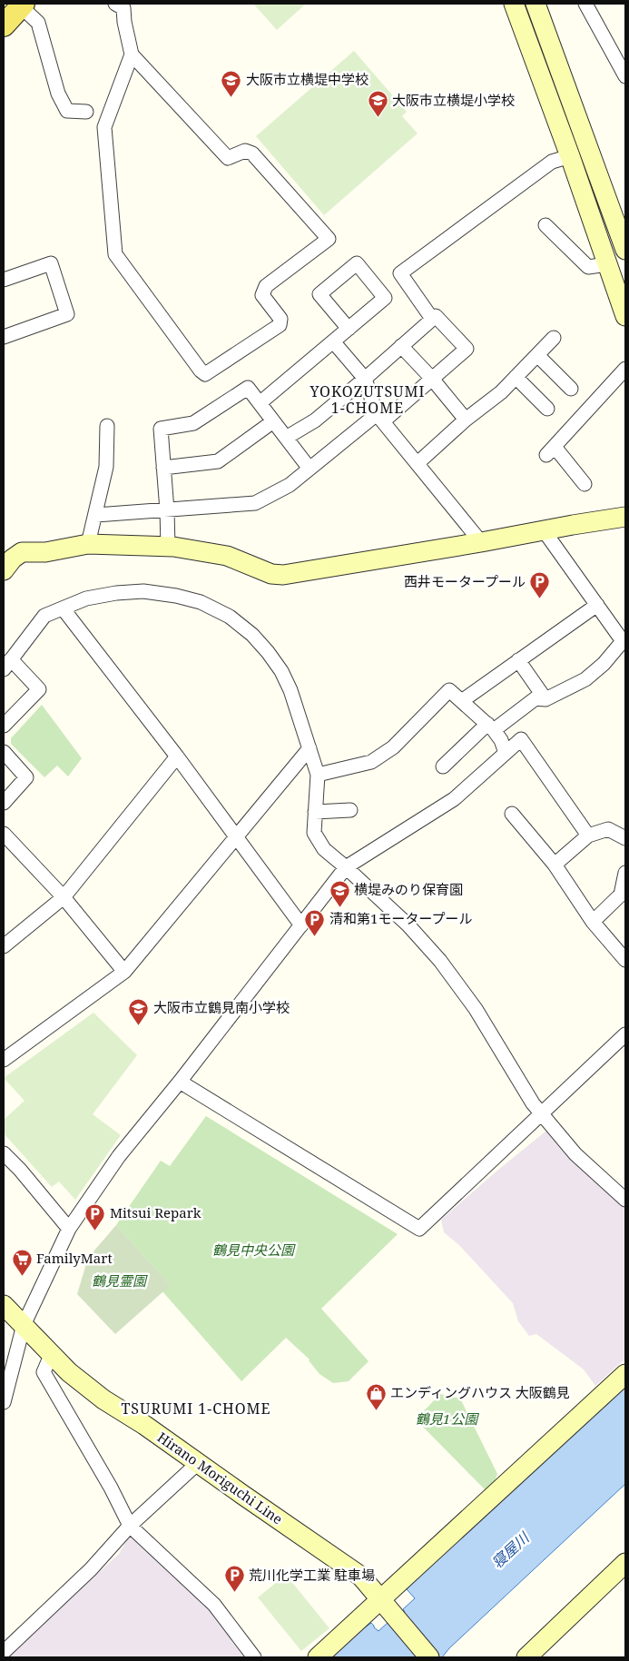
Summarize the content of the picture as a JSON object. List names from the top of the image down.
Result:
{
  "streets": {
    "street": ["Hirano Moriguchi Line"]
  },
  "districts": ["YOKOZUTSUMI 1-CHOME", "TSURUMI 1-CHOME"],
  "water": ["寝屋川"],
  "parks": ["鶴見中央公園", "鶴見霊園", "鶴見1公園"],
  "places": {
    "school or university": [
      "大阪市立横堤中学校",
      "大阪市立横堤小学校",
      "横堤みのり保育園",
      "大阪市立鶴見南小学校"
    ],
    "parking": [
      "西井モータープール",
      "清和第1モータープール",
      "Mitsui Repark",
      "荒川化学工業 駐車場"
    ],
    "supermarket": ["FamilyMart"],
    "shop": ["エンディングハウス 大阪鶴見"]
  }
}
